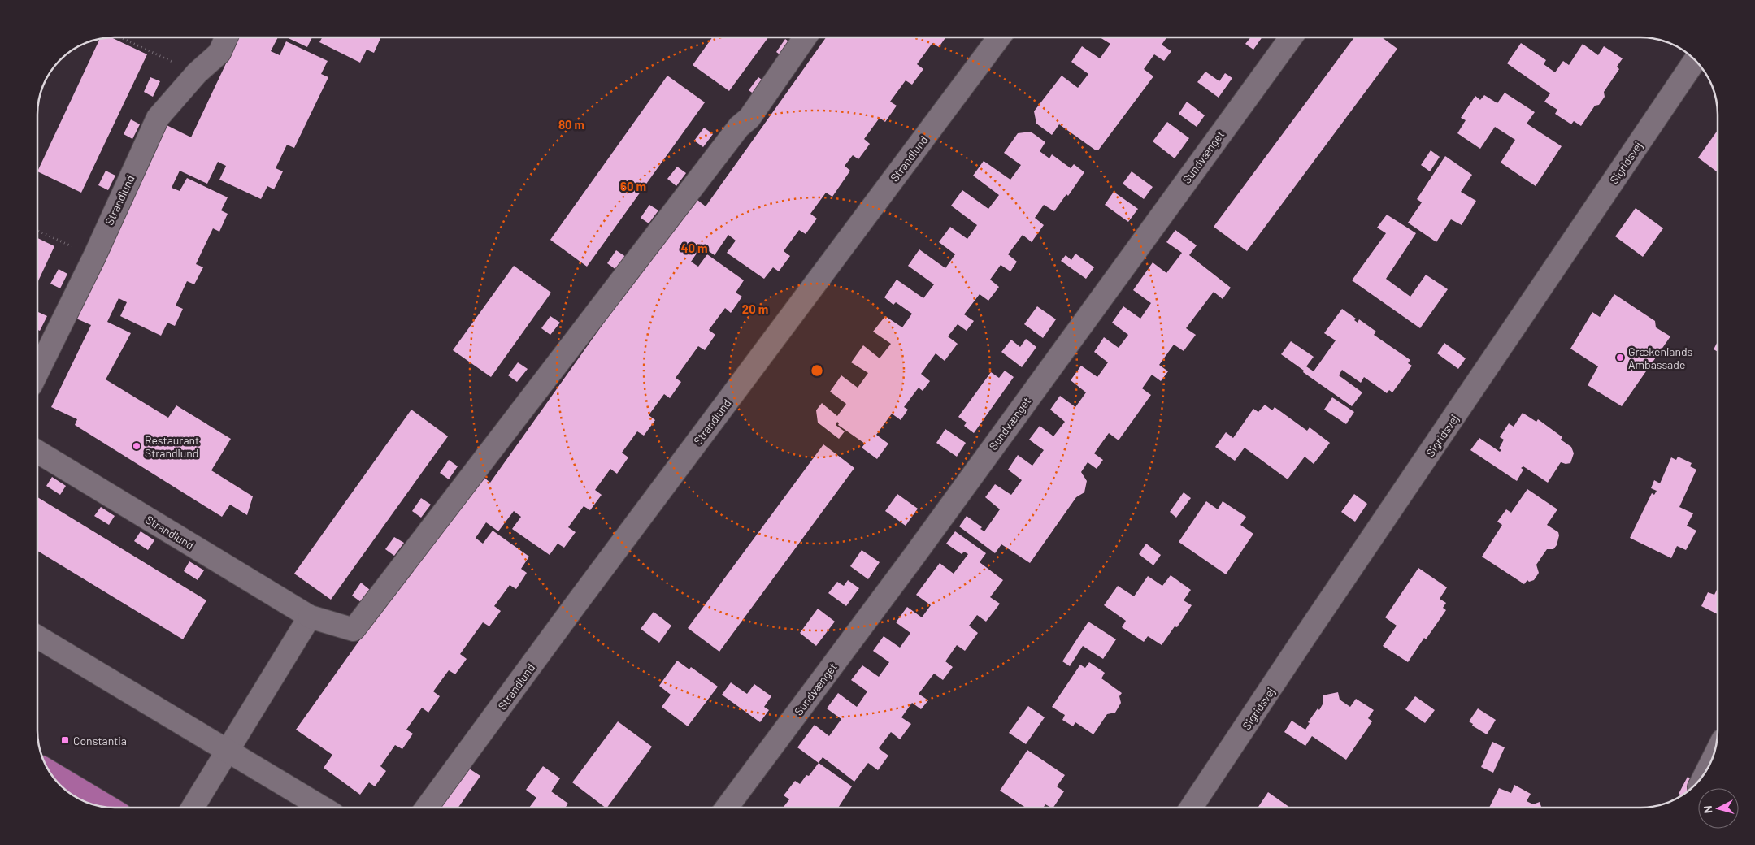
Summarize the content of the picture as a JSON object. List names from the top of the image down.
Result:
{
  "streets": {
    "street": ["Sundvænget", "Strandlund", "Sigridsvej"]
  },
  "places": {
    "other": ["Grækenlands Ambassade", "Restaurant Strandlund"],
    "transit": ["Constantia"]
  },
  "north": "left",
  "rings": [
    "80 m",
    "60 m",
    "40 m",
    "20 m"
  ]
}
